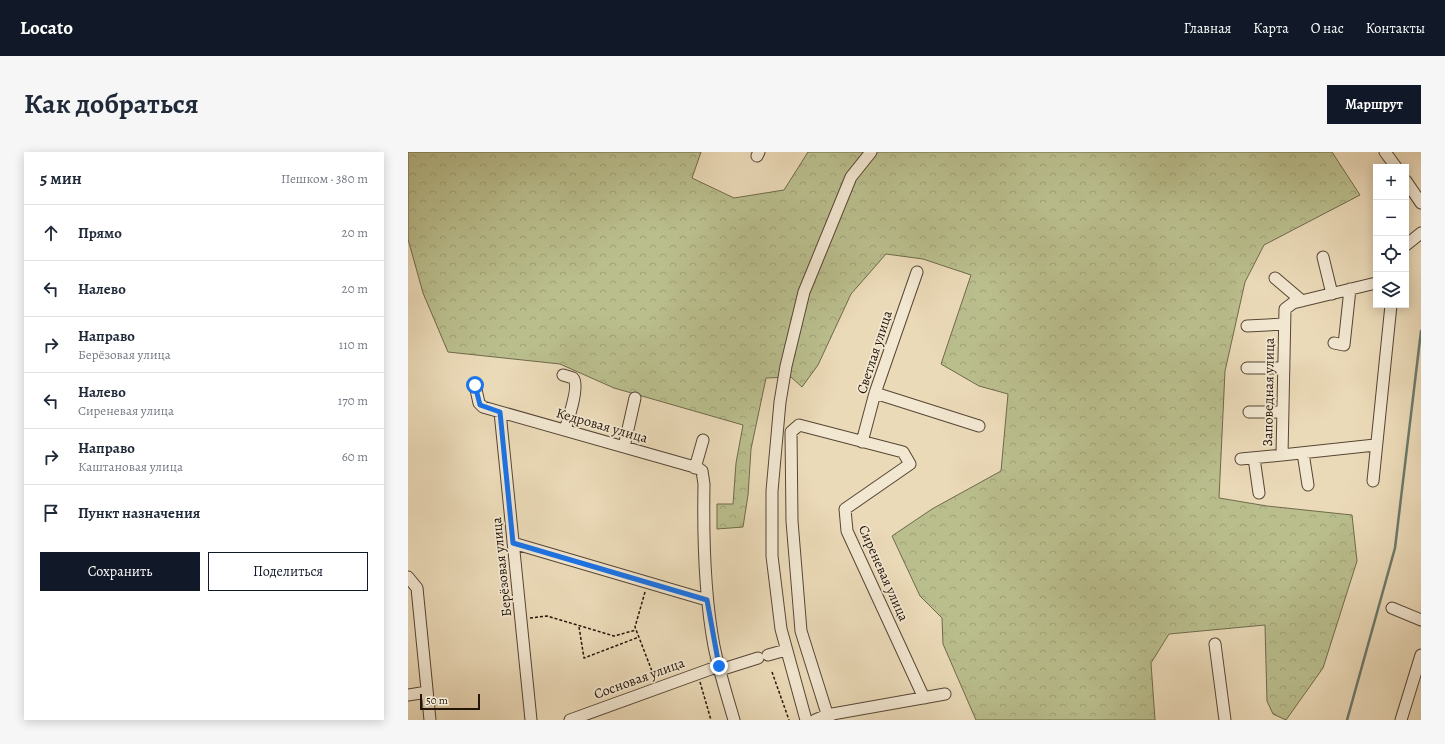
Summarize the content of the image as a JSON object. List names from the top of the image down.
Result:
{
  "streets": {
    "street": [
      "Светлая улица",
      "Заповедная улица",
      "Кедровая улица",
      "Берёзовая улица",
      "Сиреневая улица",
      "Сосновая улица"
    ]
  },
  "crossings": [
    ["Светлая улица", "Сиреневая улица"],
    ["Кедровая улица", "Берёзовая улица"]
  ],
  "scale_bar": "50 m",
  "page": {
    "header": "Locato",
    "nav": [
      "Главная",
      "Карта",
      "О нас",
      "Контакты"
    ],
    "title": "Как добраться",
    "buttons": [
      "Маршрут",
      ["Сохранить", "Поделиться"]
    ],
    "heading": ["5 мин", "Пешком · 380 m"],
    "map_buttons": ["+", "−"],
    "list": [
      ["Прямо", "20 m"],
      ["Налево", "20 m"],
      ["Направо", "Берёзовая улица", "110 m"],
      ["Налево", "Сиреневая улица", "170 m"],
      ["Направо", "Каштановая улица", "60 m"],
      "Пункт назначения"
    ],
    "scale": "50 m"
  }
}
